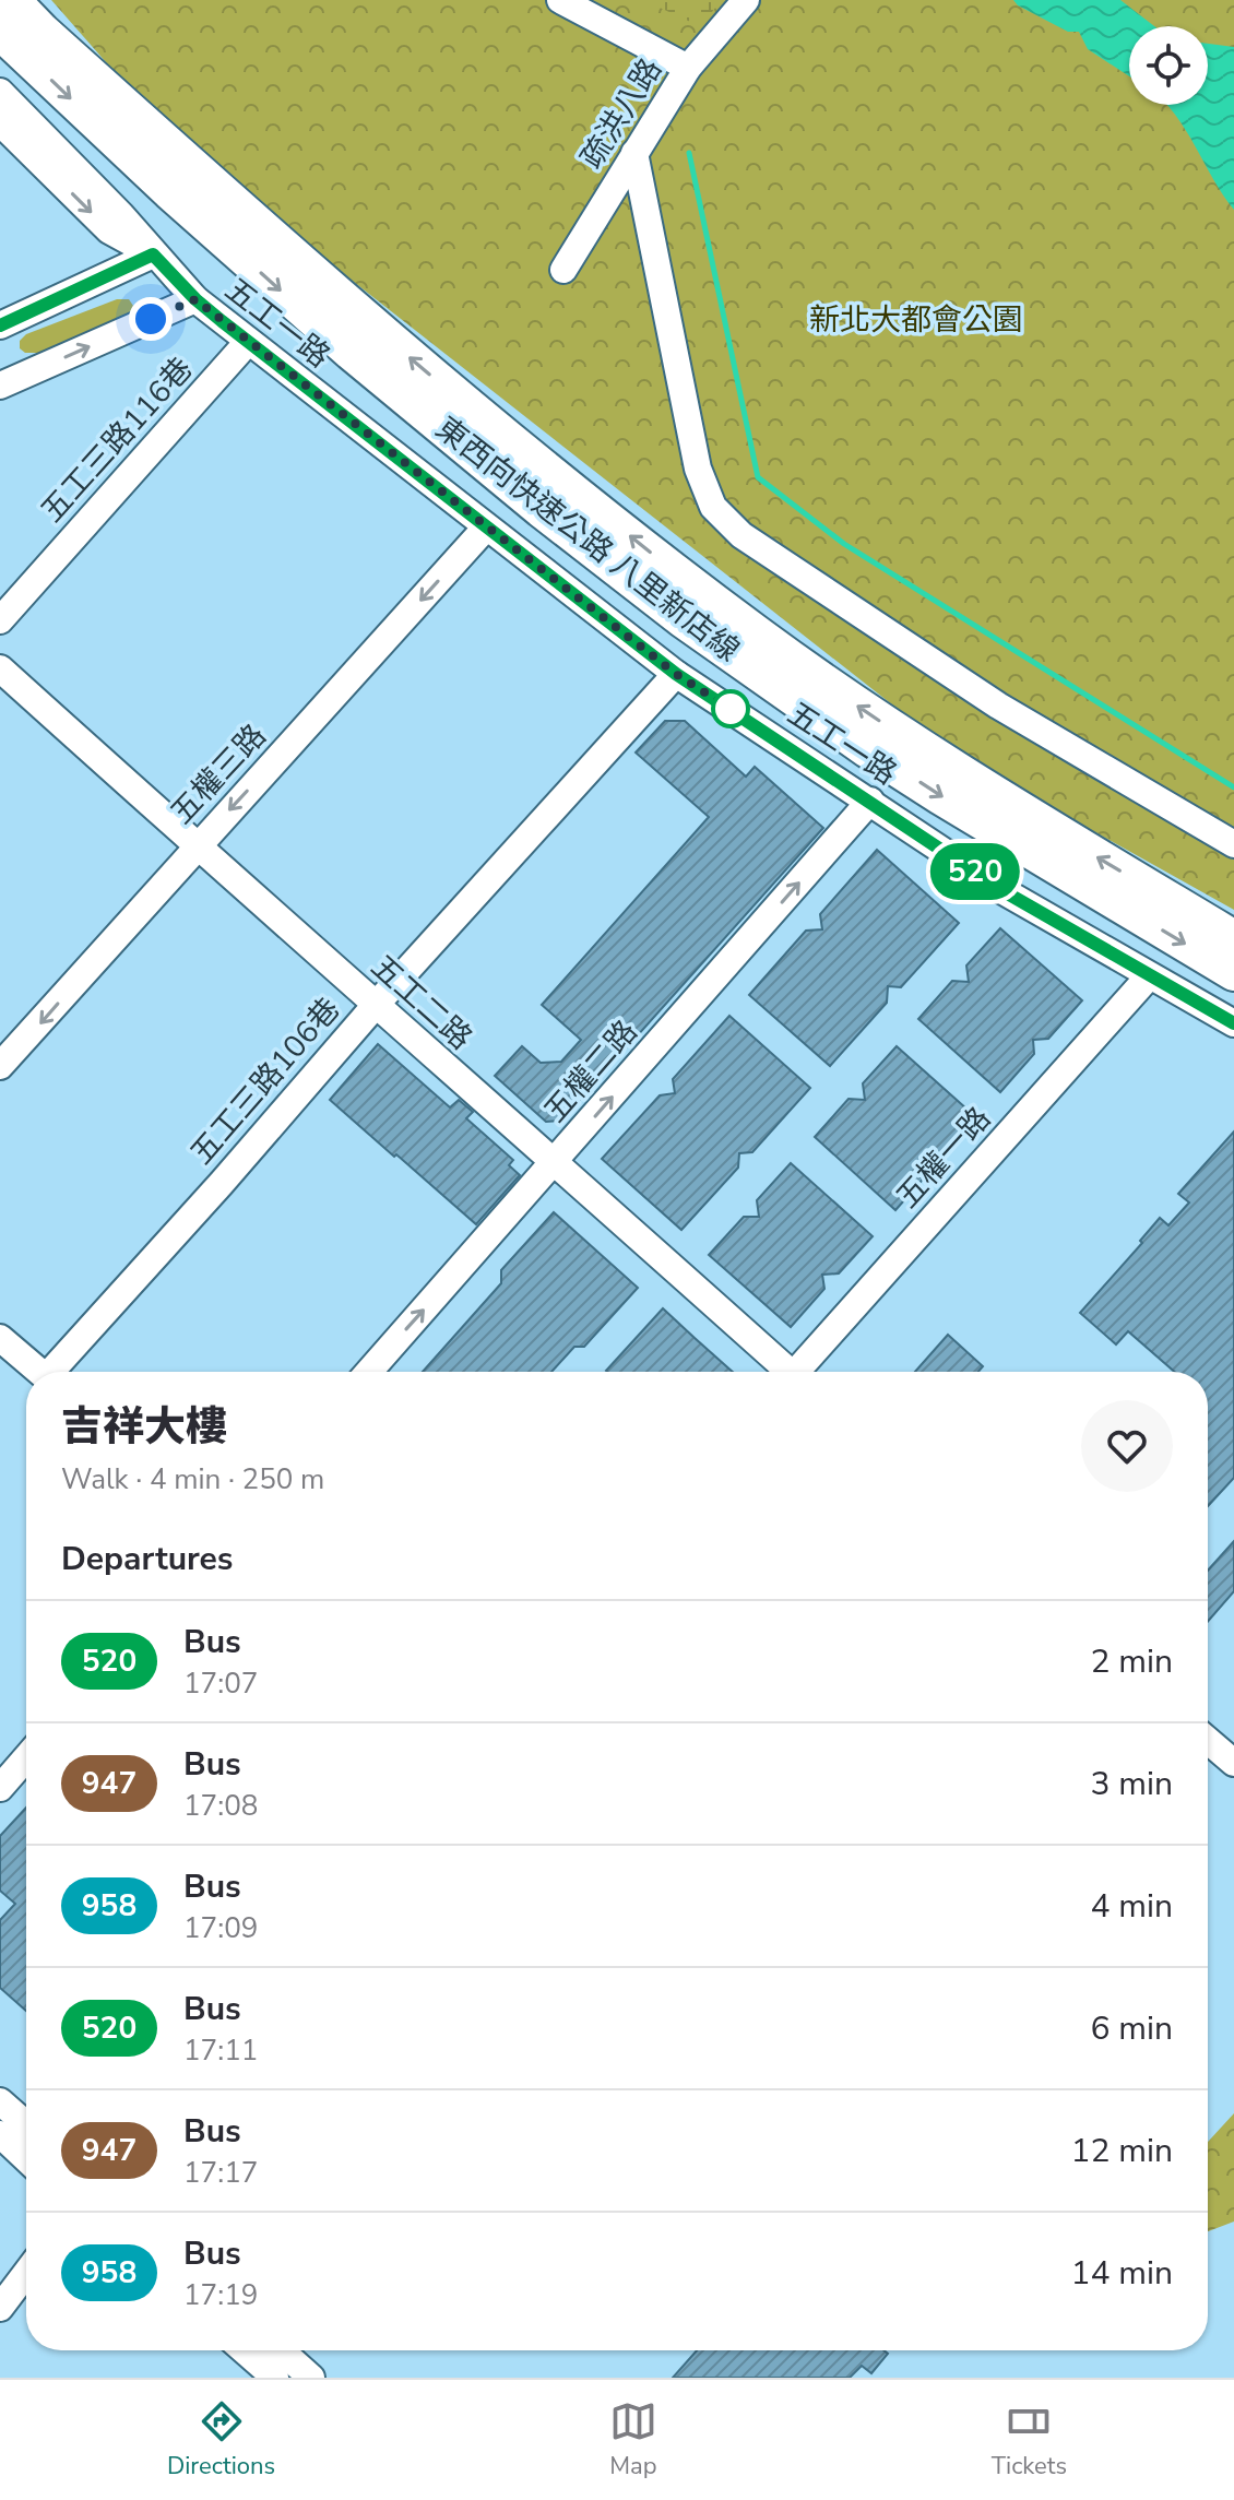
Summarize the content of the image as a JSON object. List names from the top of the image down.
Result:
{
  "streets": {
    "highway": ["東西向快速公路 八里新店線"],
    "street": [
      "疏洪八路",
      "五工一路",
      "五工三路116巷",
      "五權三路",
      "五工二路",
      "五權二路",
      "五工三路106巷",
      "五權一路"
    ]
  },
  "crossings": [
    ["五工一路", "五工三路116巷"],
    ["五工一路", "五權三路"],
    ["五工一路", "五權二路"],
    ["五工一路", "五工三路106巷"],
    ["五工一路", "五權一路"],
    ["五權三路", "五工二路"],
    ["五工二路", "五權二路"],
    ["五工二路", "五工三路106巷"]
  ],
  "one_way": ["五權三路", "五權二路"],
  "parks": ["新北大都會公園"],
  "lines": ["bus line 520"],
  "page": {
    "on_map": "520",
    "heading": [
      ["吉祥大樓", "Walk · 4 min · 250 m"],
      "Departures"
    ],
    "list": [
      {
        "mark": "520",
        "name": "Bus",
        "note": "17:07",
        "value": "2 min"
      },
      {
        "mark": "947",
        "name": "Bus",
        "note": "17:08",
        "value": "3 min"
      },
      {
        "mark": "958",
        "name": "Bus",
        "note": "17:09",
        "value": "4 min"
      },
      {
        "mark": "520",
        "name": "Bus",
        "note": "17:11",
        "value": "6 min"
      },
      {
        "mark": "947",
        "name": "Bus",
        "note": "17:17",
        "value": "12 min"
      },
      {
        "mark": "958",
        "name": "Bus",
        "note": "17:19",
        "value": "14 min"
      }
    ],
    "tabs": ["Directions", "Map", "Tickets"]
  }
}
